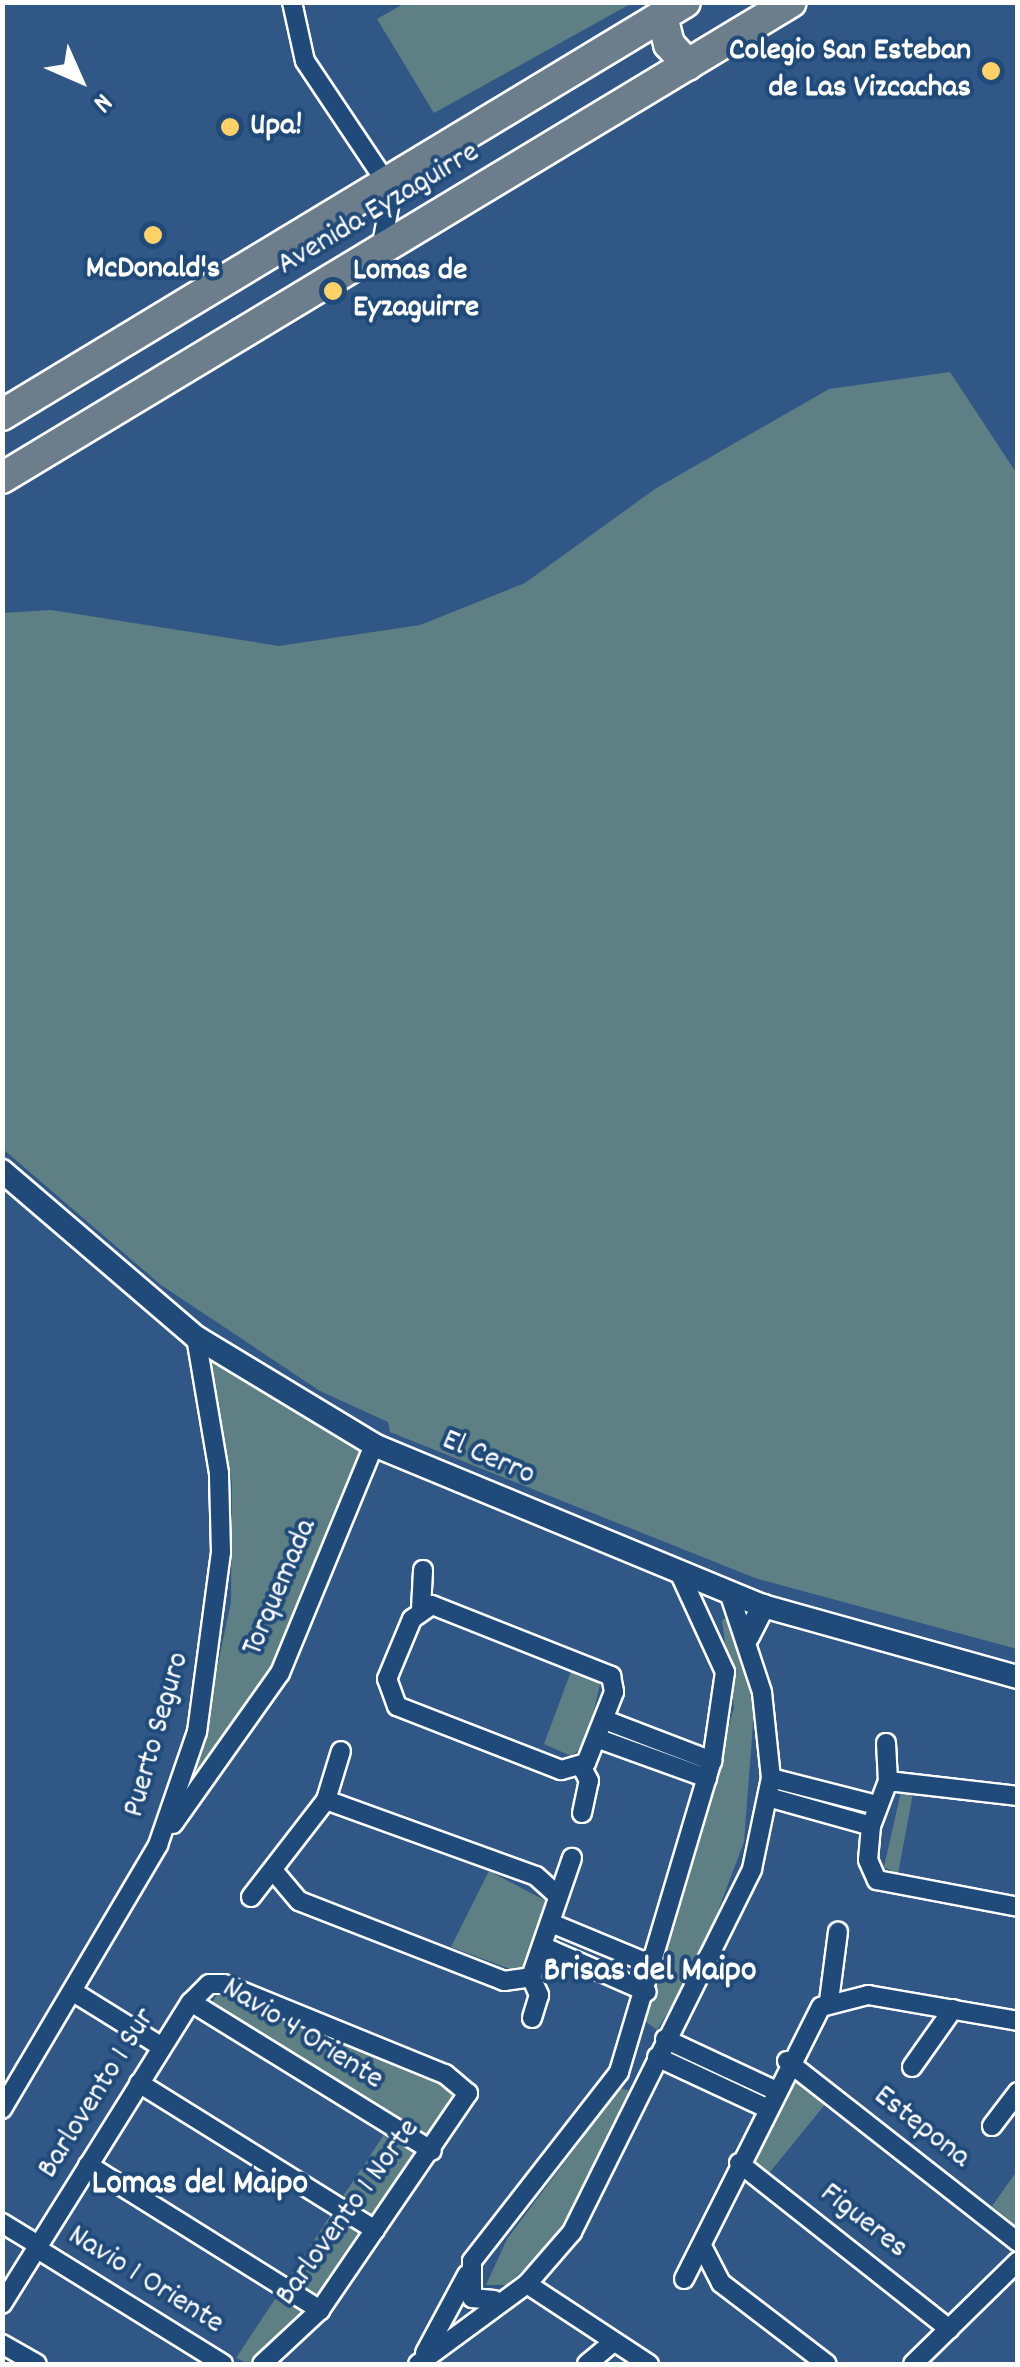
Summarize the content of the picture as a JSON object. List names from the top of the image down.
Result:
{
  "streets": {
    "main road": ["Avenida Eyzaguirre"],
    "street": [
      "El Cerro",
      "Torquemada",
      "Puerto Seguro",
      "Navio 4 Oriente",
      "Barlovento 1 Sur",
      "Estepona",
      "Barlovento 1 Norte",
      "Figueres",
      "Navio 1 Oriente"
    ]
  },
  "crossings": [
    ["El Cerro", "Torquemada"],
    ["El Cerro", "Puerto Seguro"],
    ["Torquemada", "Puerto Seguro"],
    ["Navio 4 Oriente", "Barlovento 1 Sur"],
    ["Navio 4 Oriente", "Barlovento 1 Norte"],
    ["Barlovento 1 Sur", "Barlovento 1 Norte"],
    ["Barlovento 1 Sur", "Navio 1 Oriente"]
  ],
  "districts": ["Brisas del Maipo", "Lomas del Maipo"],
  "places": [
    "Colegio San Esteban de Las Vizcachas",
    "Upa!",
    "McDonald's",
    "Lomas de Eyzaguirre"
  ],
  "north": "bottom right"
}
